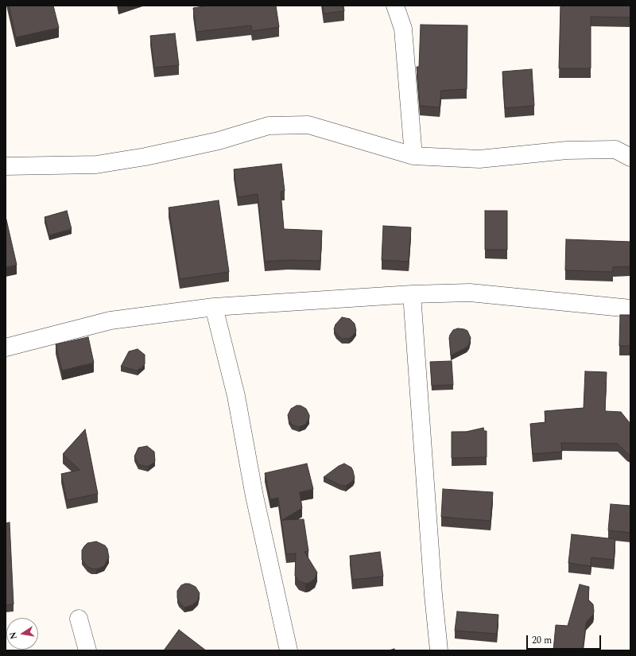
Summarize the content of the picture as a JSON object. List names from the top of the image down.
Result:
{
  "scale_bar": "20 m",
  "north": "left"
}
